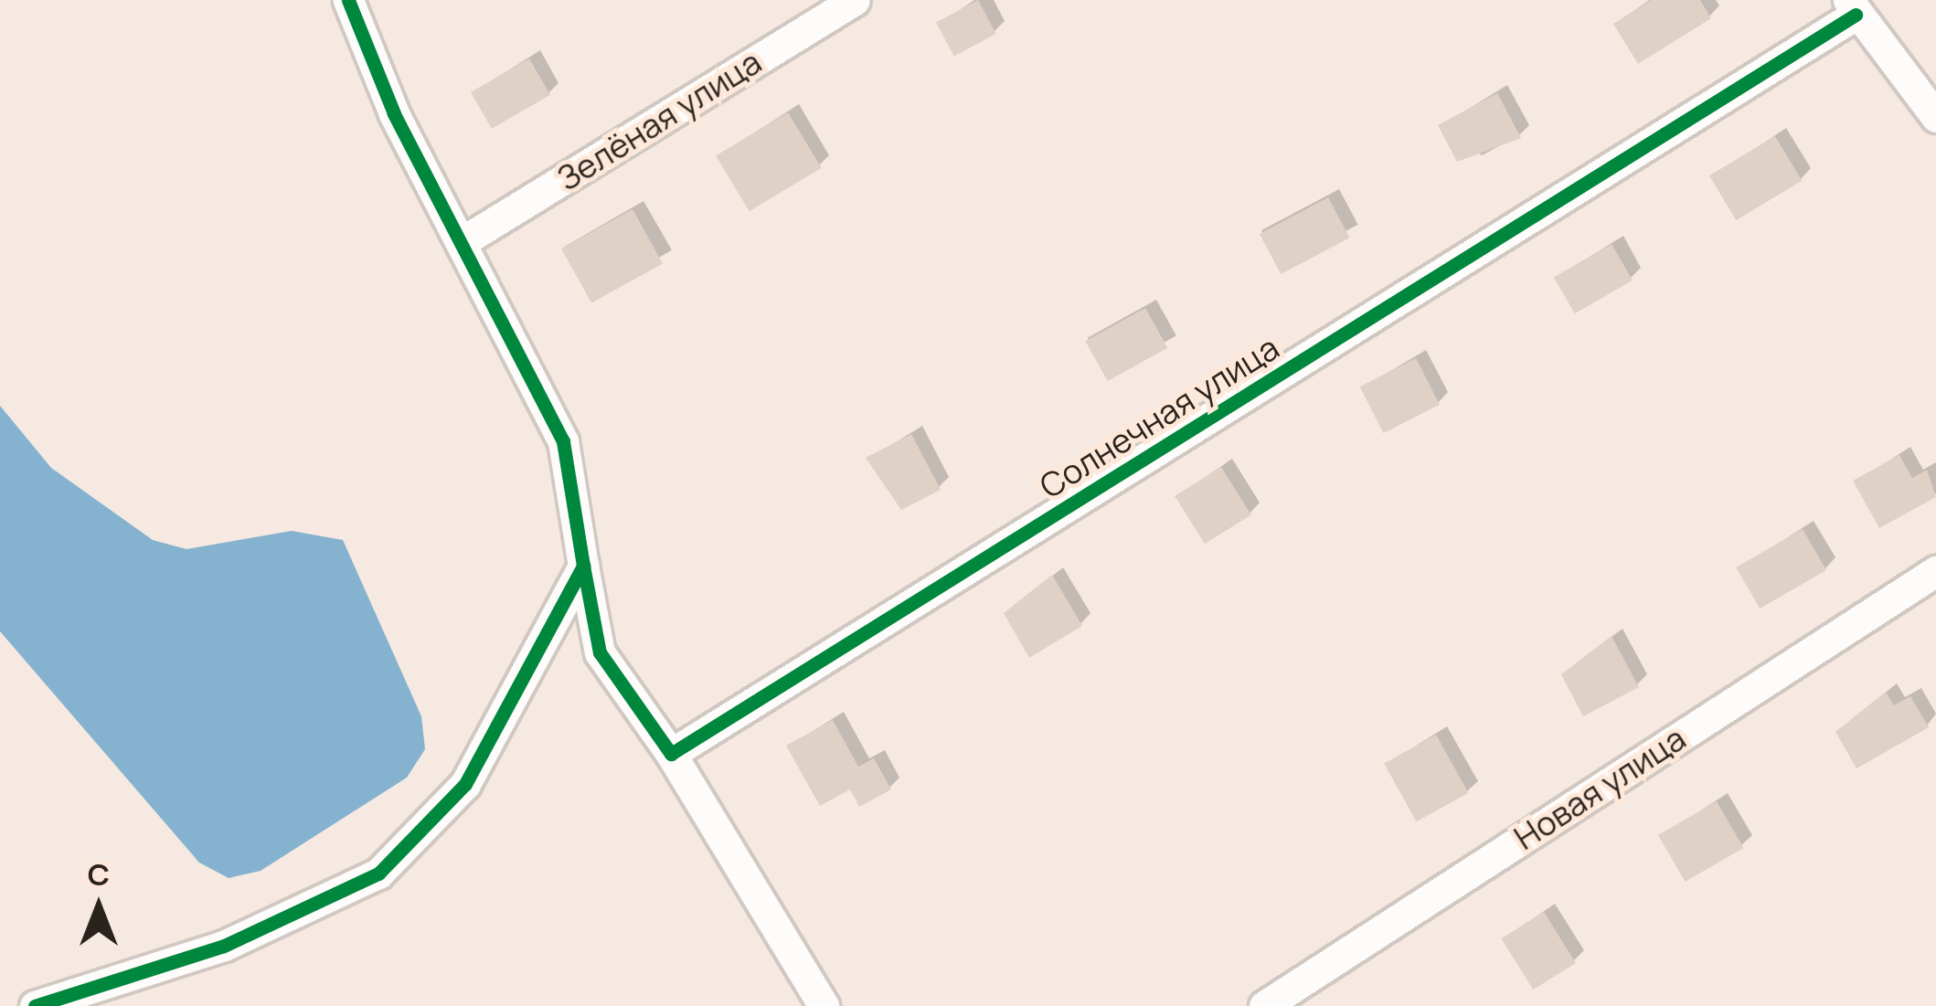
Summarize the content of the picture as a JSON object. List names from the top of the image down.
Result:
{
  "streets": {
    "street": ["Зелёная улица", "Солнечная улица", "Новая улица"]
  },
  "north": "top"
}
